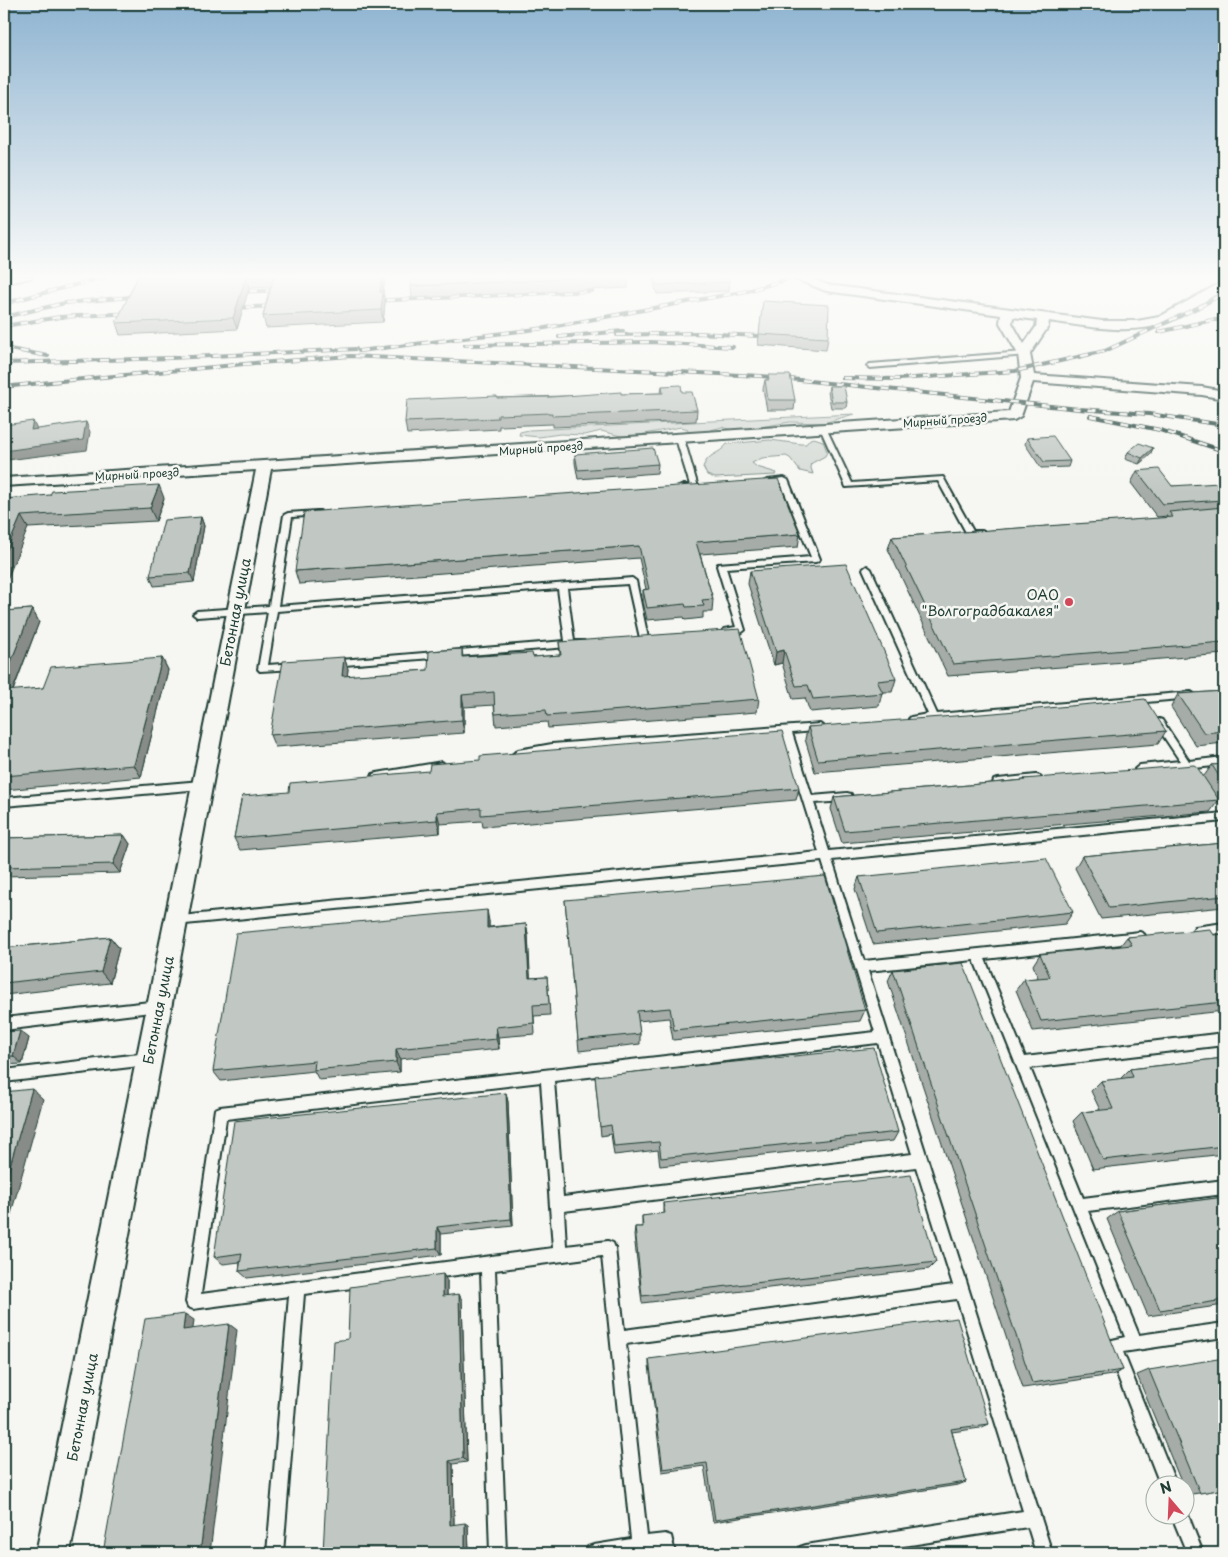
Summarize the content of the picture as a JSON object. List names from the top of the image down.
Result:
{
  "streets": {
    "street": ["Мирный проезд", "Бетонная улица"]
  },
  "crossings": [
    ["Мирный проезд", "Бетонная улица"]
  ],
  "places": ["ОАО \"Волгоградбакалея\""],
  "north": "top"
}
